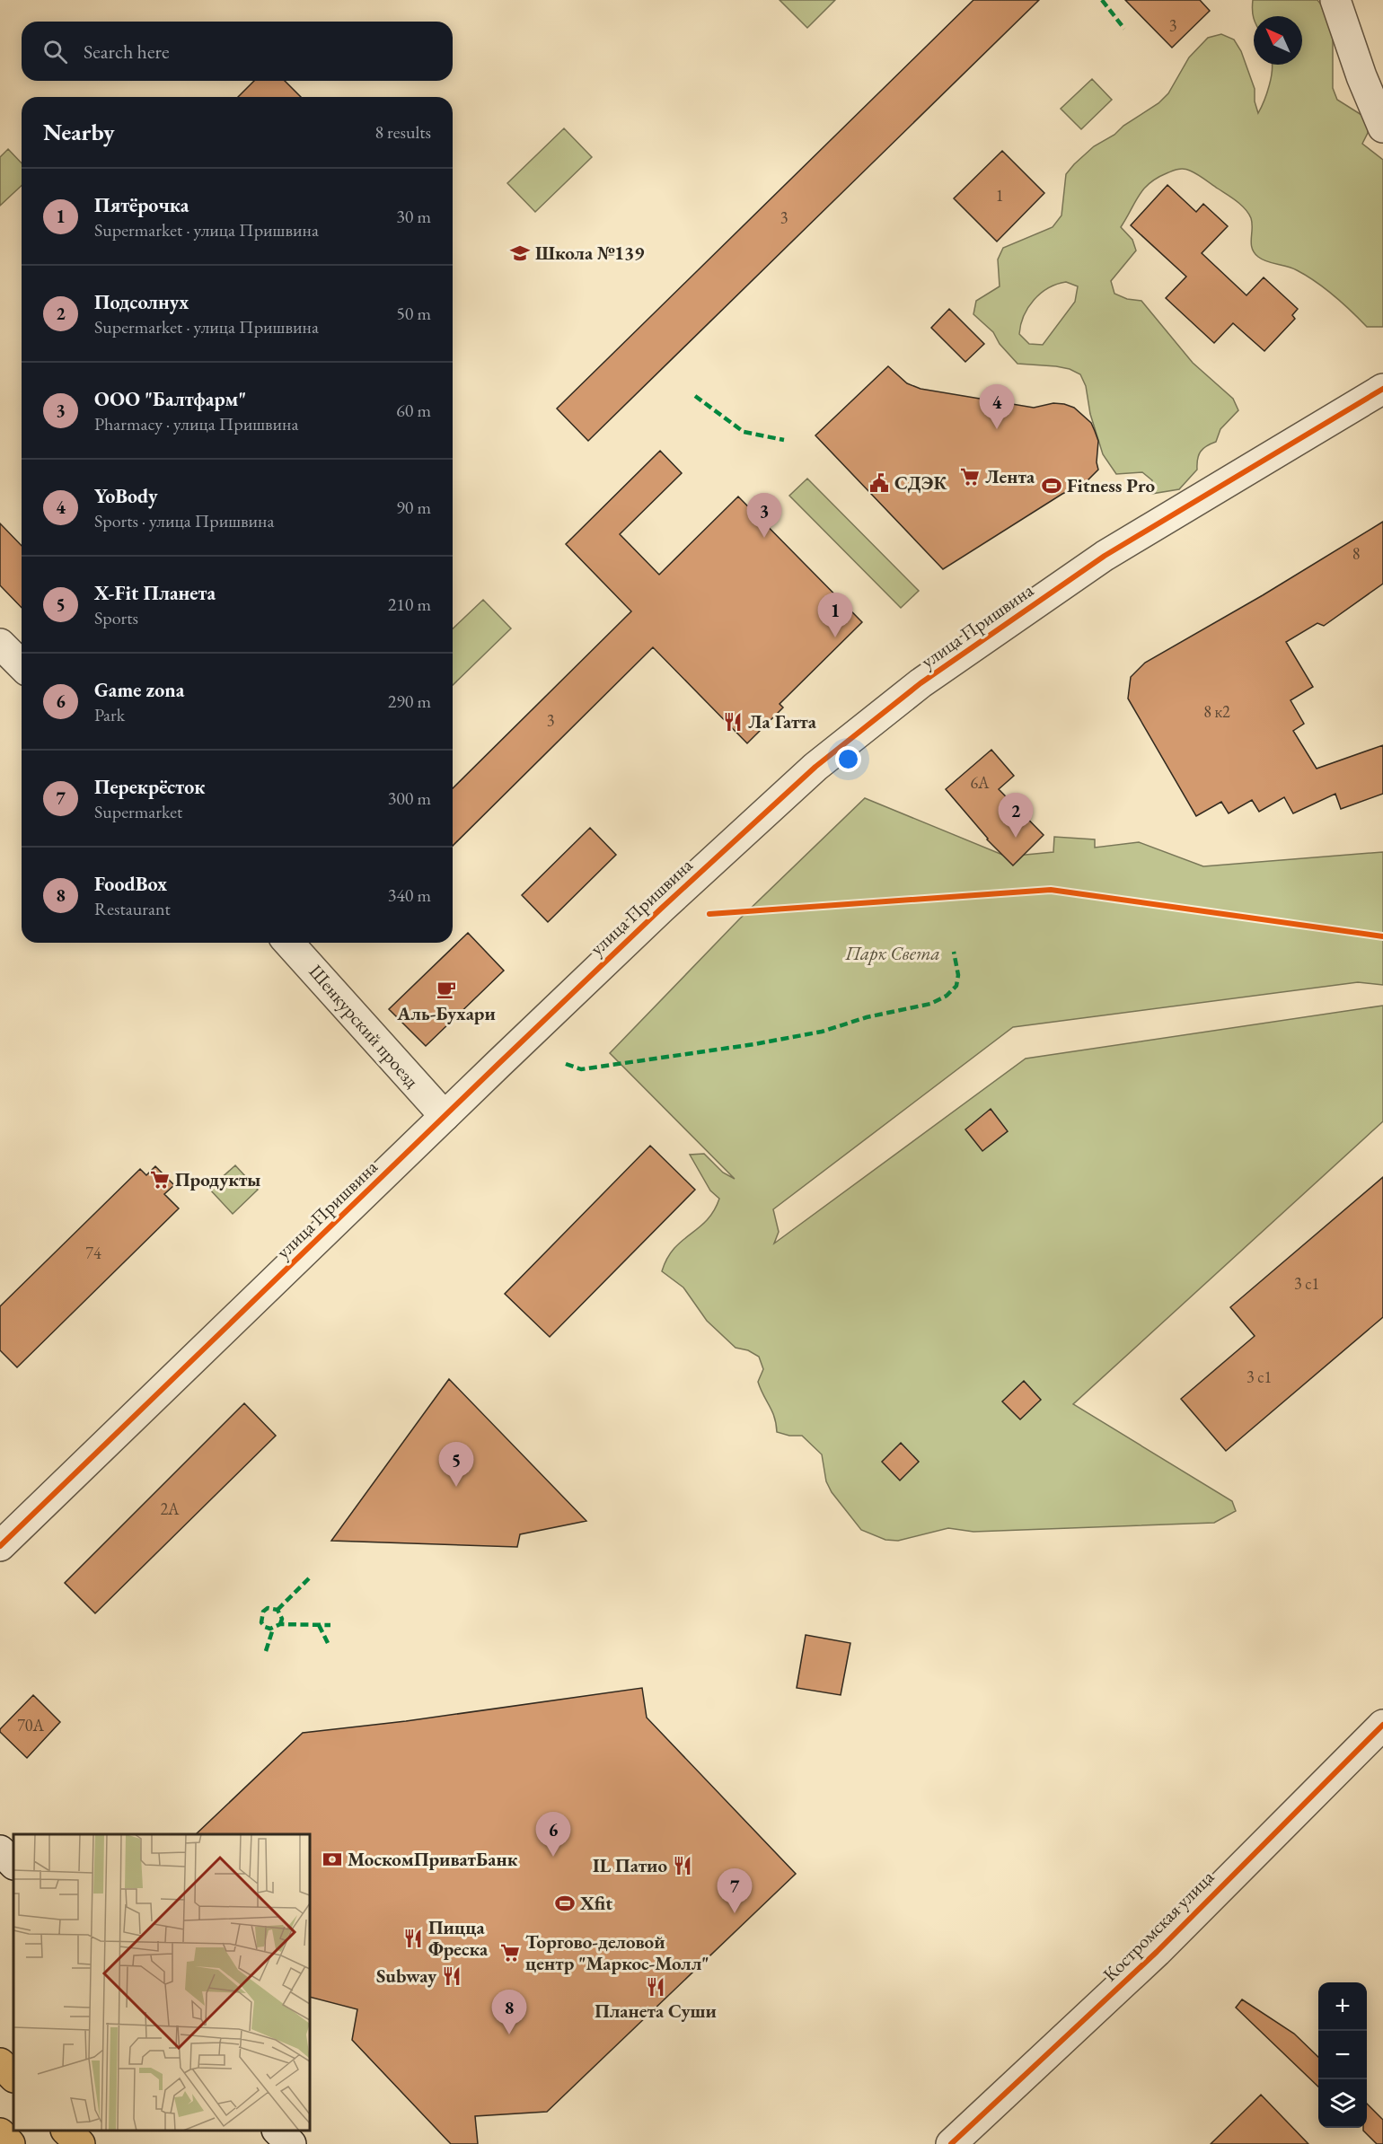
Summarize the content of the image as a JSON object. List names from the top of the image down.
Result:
{
  "streets": {
    "street": ["улица Пришвина", "Шенкурский проезд", "Костромская улица"]
  },
  "crossings": [
    ["улица Пришвина", "Шенкурский проезд"]
  ],
  "parks": ["Парк Света"],
  "places": {
    "school or university": ["Школа №139"],
    "supermarket": ["Лента", "Продукты", "Торгово-деловой центр \"Маркос-Молл\""],
    "public building": ["СДЭК"],
    "sports": ["Fitness Pro", "Xfit"],
    "restaurant": [
      "Ла Гатта",
      "IL Патио",
      "Пицца Фреска",
      "Subway",
      "Планета Суши"
    ],
    "cafe": ["Аль-Бухари"],
    "bank": ["МоскомПриватБанк"]
  },
  "house_numbers": [
    "3",
    "1",
    "3",
    "8",
    "8 к2",
    "3",
    "6А",
    "74",
    "3 с1",
    "3 с1",
    "2А",
    "70А"
  ],
  "north": "top left",
  "page": {
    "search": "Search here",
    "heading": ["Nearby", "8 results"],
    "list": [
      {
        "mark": "1",
        "name": "Пятёрочка",
        "note": "Supermarket · улица Пришвина",
        "value": "30 m"
      },
      {
        "mark": "2",
        "name": "Подсолнух",
        "note": "Supermarket · улица Пришвина",
        "value": "50 m"
      },
      {
        "mark": "3",
        "name": "ООО \"Балтфарм\"",
        "note": "Pharmacy · улица Пришвина",
        "value": "60 m"
      },
      {
        "mark": "4",
        "name": "YoBody",
        "note": "Sports · улица Пришвина",
        "value": "90 m"
      },
      {
        "mark": "5",
        "name": "X-Fit Планета",
        "note": "Sports",
        "value": "210 m"
      },
      {
        "mark": "6",
        "name": "Game zona",
        "note": "Park",
        "value": "290 m"
      },
      {
        "mark": "7",
        "name": "Перекрёсток",
        "note": "Supermarket",
        "value": "300 m"
      },
      {
        "mark": "8",
        "name": "FoodBox",
        "note": "Restaurant",
        "value": "340 m"
      }
    ],
    "pins": [
      "4",
      "3",
      "1",
      "2",
      "5",
      "6",
      "7",
      "8"
    ],
    "map_buttons": ["+", "−"]
  }
}
